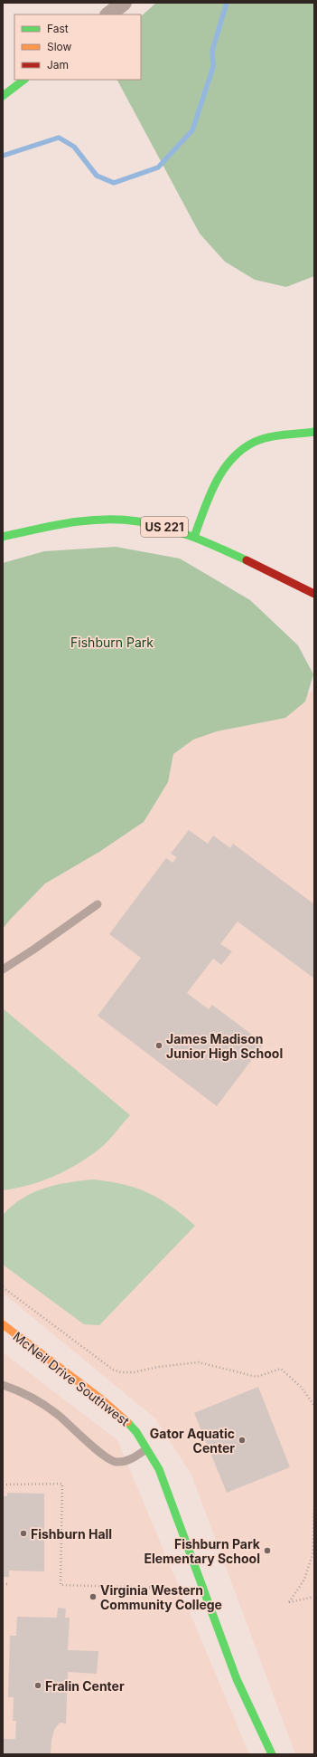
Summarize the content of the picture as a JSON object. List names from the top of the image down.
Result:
{
  "streets": {
    "street": ["US 221", "McNeil Drive Southwest"]
  },
  "parks": ["Fishburn Park"],
  "places": [
    "James Madison Junior High School",
    "Gator Aquatic Center",
    "Fishburn Hall",
    "Fishburn Park Elementary School",
    "Virginia Western Community College",
    "Fralin Center"
  ],
  "legend": ["Fast", "Slow", "Jam"]
}
